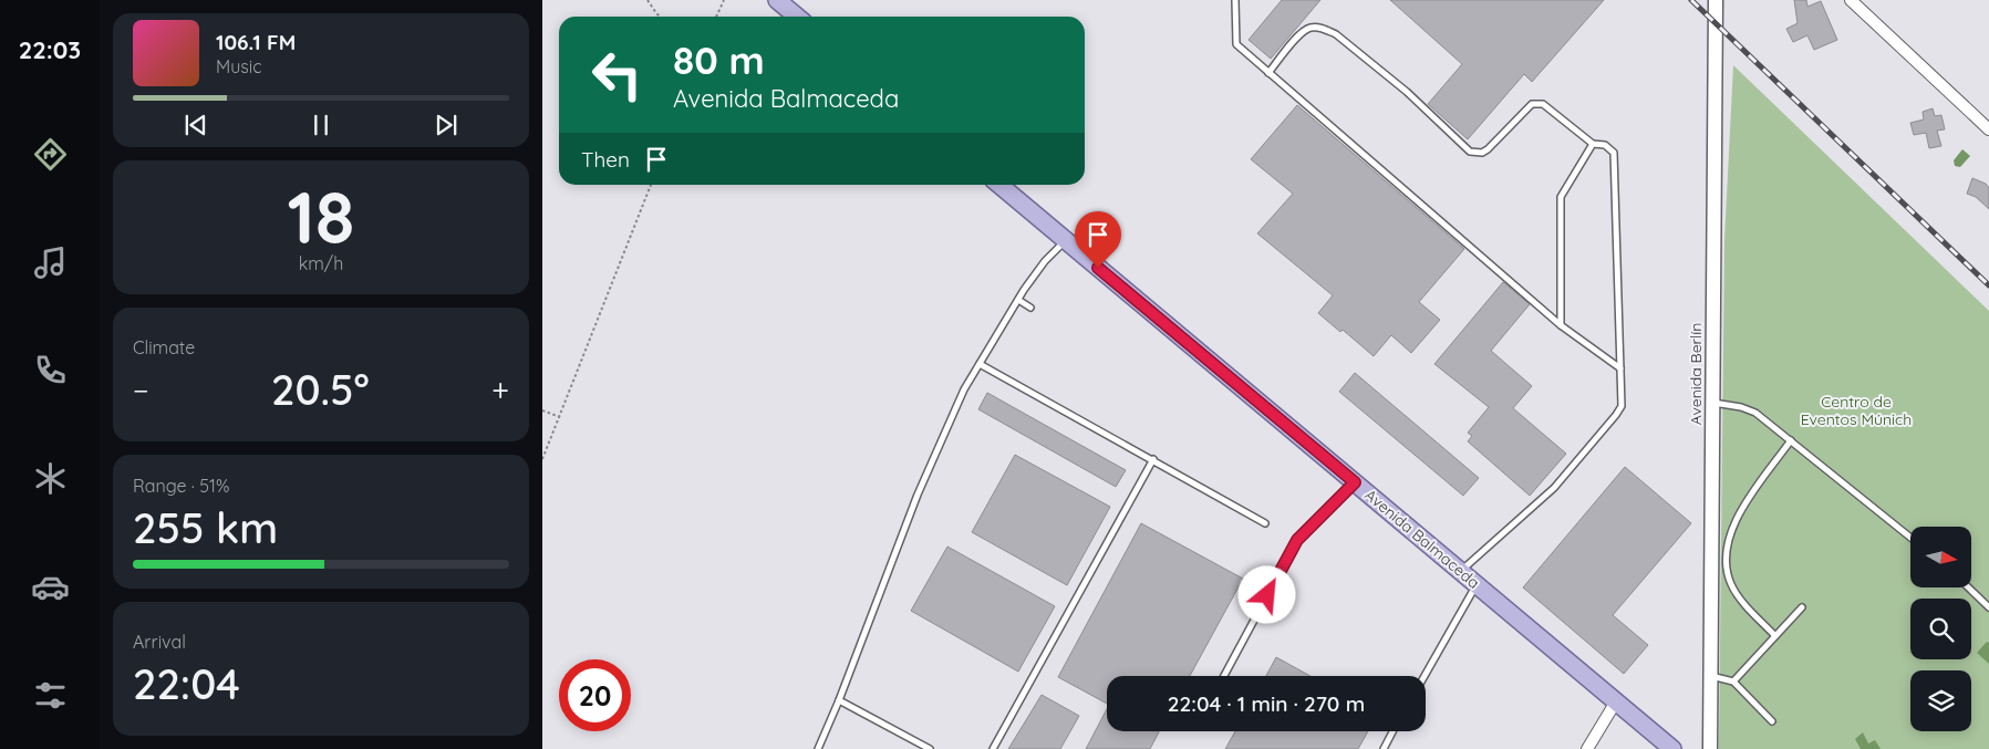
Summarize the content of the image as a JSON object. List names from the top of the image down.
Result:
{
  "streets": {
    "main road": ["Avenida Balmaceda"],
    "street": ["Avenida Berlín"]
  },
  "parks": ["Centro de Eventos Múnich"],
  "north": "right",
  "page": {
    "tabs": "22:03",
    "turn": ["80 m", "Avenida Balmaceda"],
    "song": ["106.1 FM", "Music"],
    "then": "Then",
    "tile": [
      ["18", "km/h"],
      "Climate",
      ["Range · 51%", "255 km"],
      ["Arrival", "22:04"]
    ],
    "heat": ["−", "20.5°", "+"],
    "limit": "20",
    "trip": "22:04 · 1 min · 270 m"
  }
}
